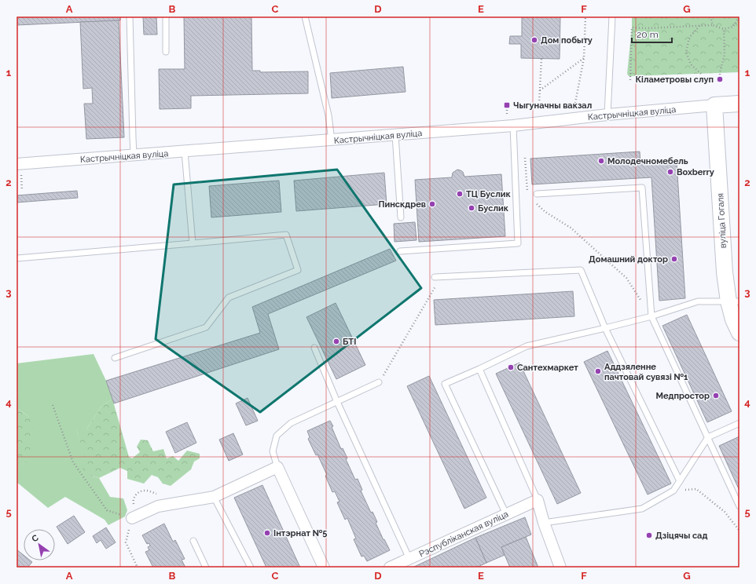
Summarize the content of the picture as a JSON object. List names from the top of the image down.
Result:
{
  "streets": {
    "main road": ["Кастрычніцкая вуліца", "вуліца Гогаля"],
    "street": ["Рэспубліканская вуліца"]
  },
  "crossings": [
    ["Кастрычніцкая вуліца", "вуліца Гогаля"]
  ],
  "places": {
    "other": [
      "Дом побыту",
      "Кіламетровы слуп",
      "Молодечномебель",
      "Boxberry",
      "ТЦ Буслик",
      "Пинскдрев",
      "Буслик",
      "Домашний доктор",
      "БТІ",
      "Сантехмаркет",
      "Аддзяленне пачтовай сувязі №1",
      "Медпростор",
      "Інтэрнат №5",
      "Дзіцячы сад"
    ],
    "transit": ["Чыгуначны вакзал"]
  },
  "scale_bar": "20 m",
  "north": "top left",
  "grid": {
    "columns": [
      "A",
      "B",
      "C",
      "D",
      "E",
      "F",
      "G"
    ],
    "rows": [
      "1",
      "2",
      "3",
      "4",
      "5"
    ]
  }
}
